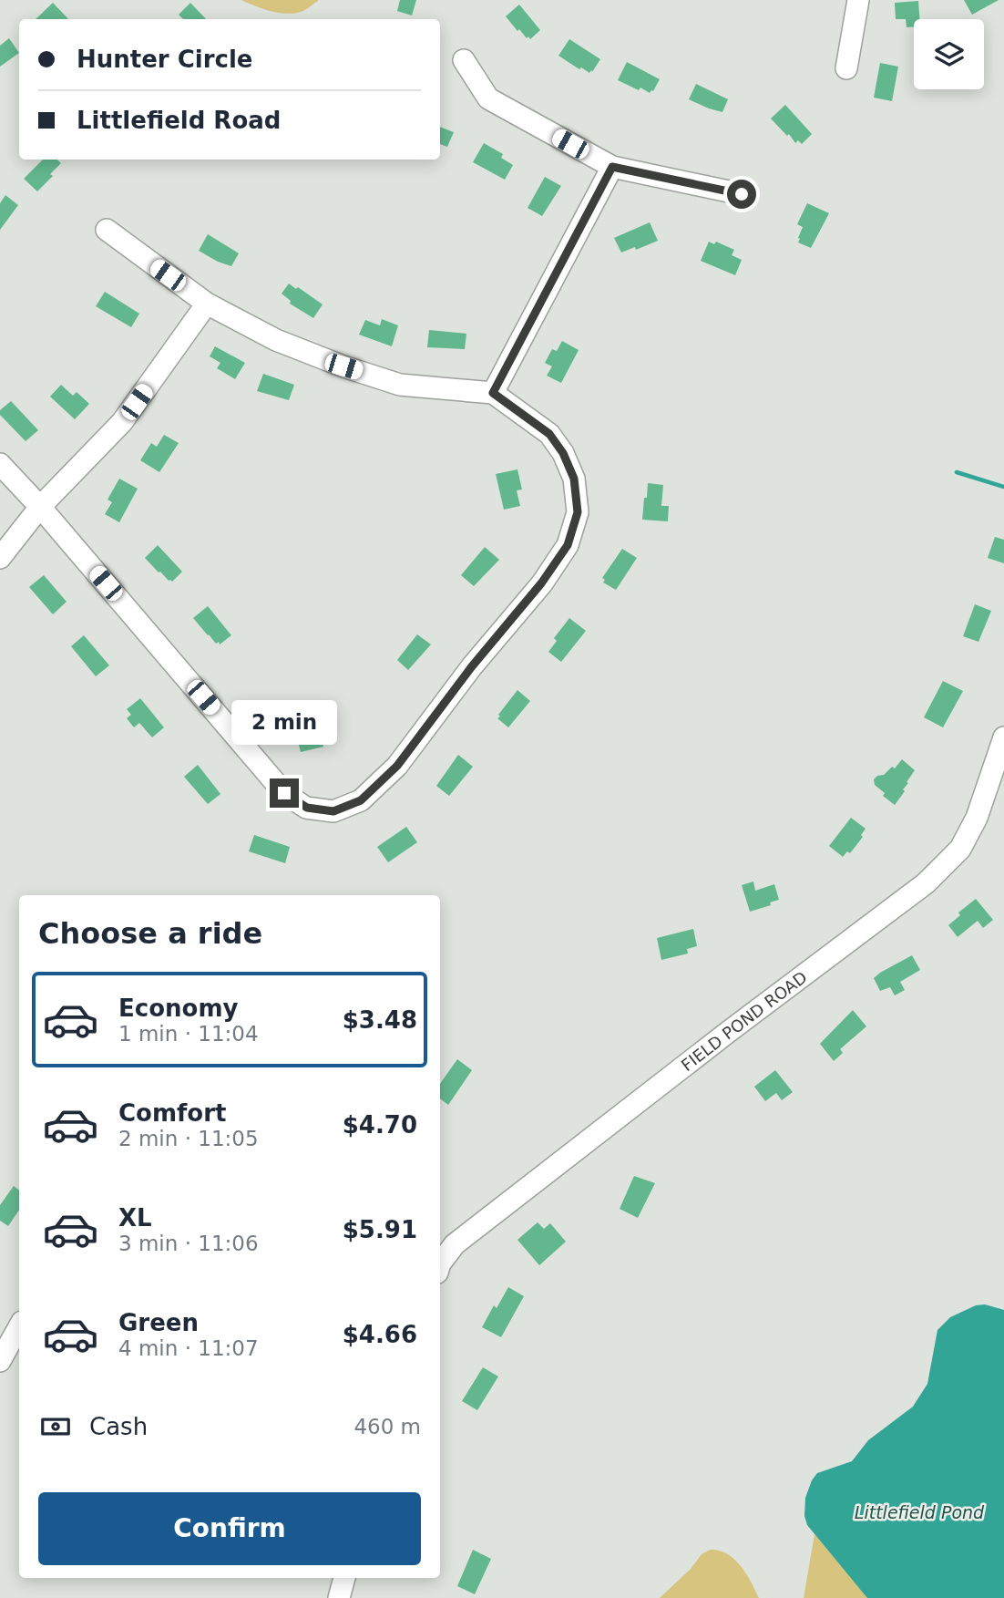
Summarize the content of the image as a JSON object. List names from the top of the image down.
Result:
{
  "streets": {
    "street": ["FIELD POND ROAD"]
  },
  "water": ["Littlefield Pond"],
  "page": {
    "banner": ["Hunter Circle", "Littlefield Road"],
    "bubble": "2 min",
    "heading": "Choose a ride",
    "list": [
      {
        "name": "Economy",
        "note": "1 min · 11:04",
        "value": "$3.48"
      },
      {
        "name": "Comfort",
        "note": "2 min · 11:05",
        "value": "$4.70"
      },
      {
        "name": "XL",
        "note": "3 min · 11:06",
        "value": "$5.91"
      },
      {
        "name": "Green",
        "note": "4 min · 11:07",
        "value": "$4.66"
      }
    ],
    "pay": ["Cash", "460 m"],
    "buttons": "Confirm"
  }
}
